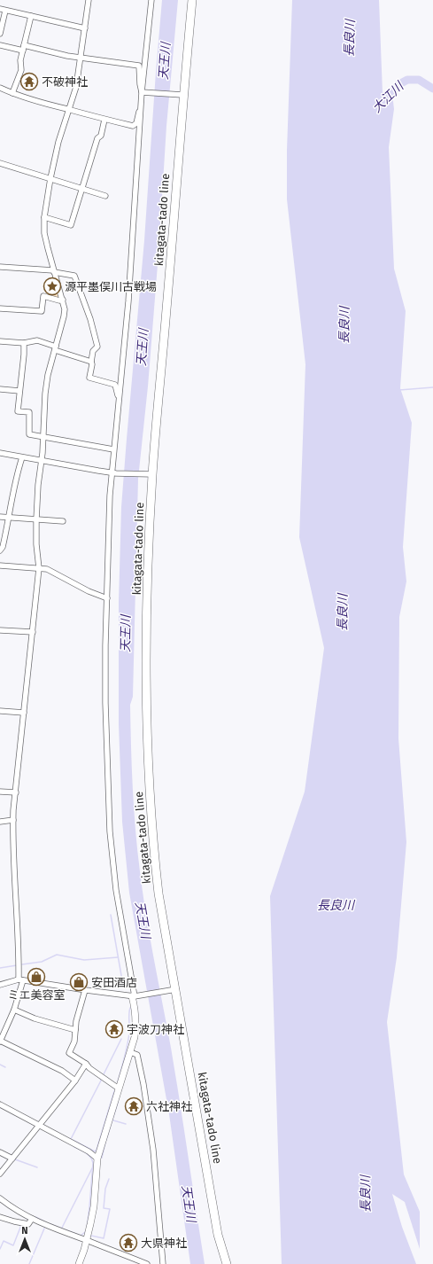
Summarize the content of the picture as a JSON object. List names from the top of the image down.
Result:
{
  "streets": {
    "main road": ["kitagata-tado line"]
  },
  "water": ["長良川", "天王川", "大江川"],
  "places": {
    "temple": [
      "不破神社",
      "宇波刀神社",
      "六社神社",
      "大県神社"
    ],
    "place": ["源平墨俣川古戦場"],
    "shop": ["ミエ美容室", "安田酒店"]
  },
  "north": "top"
}
